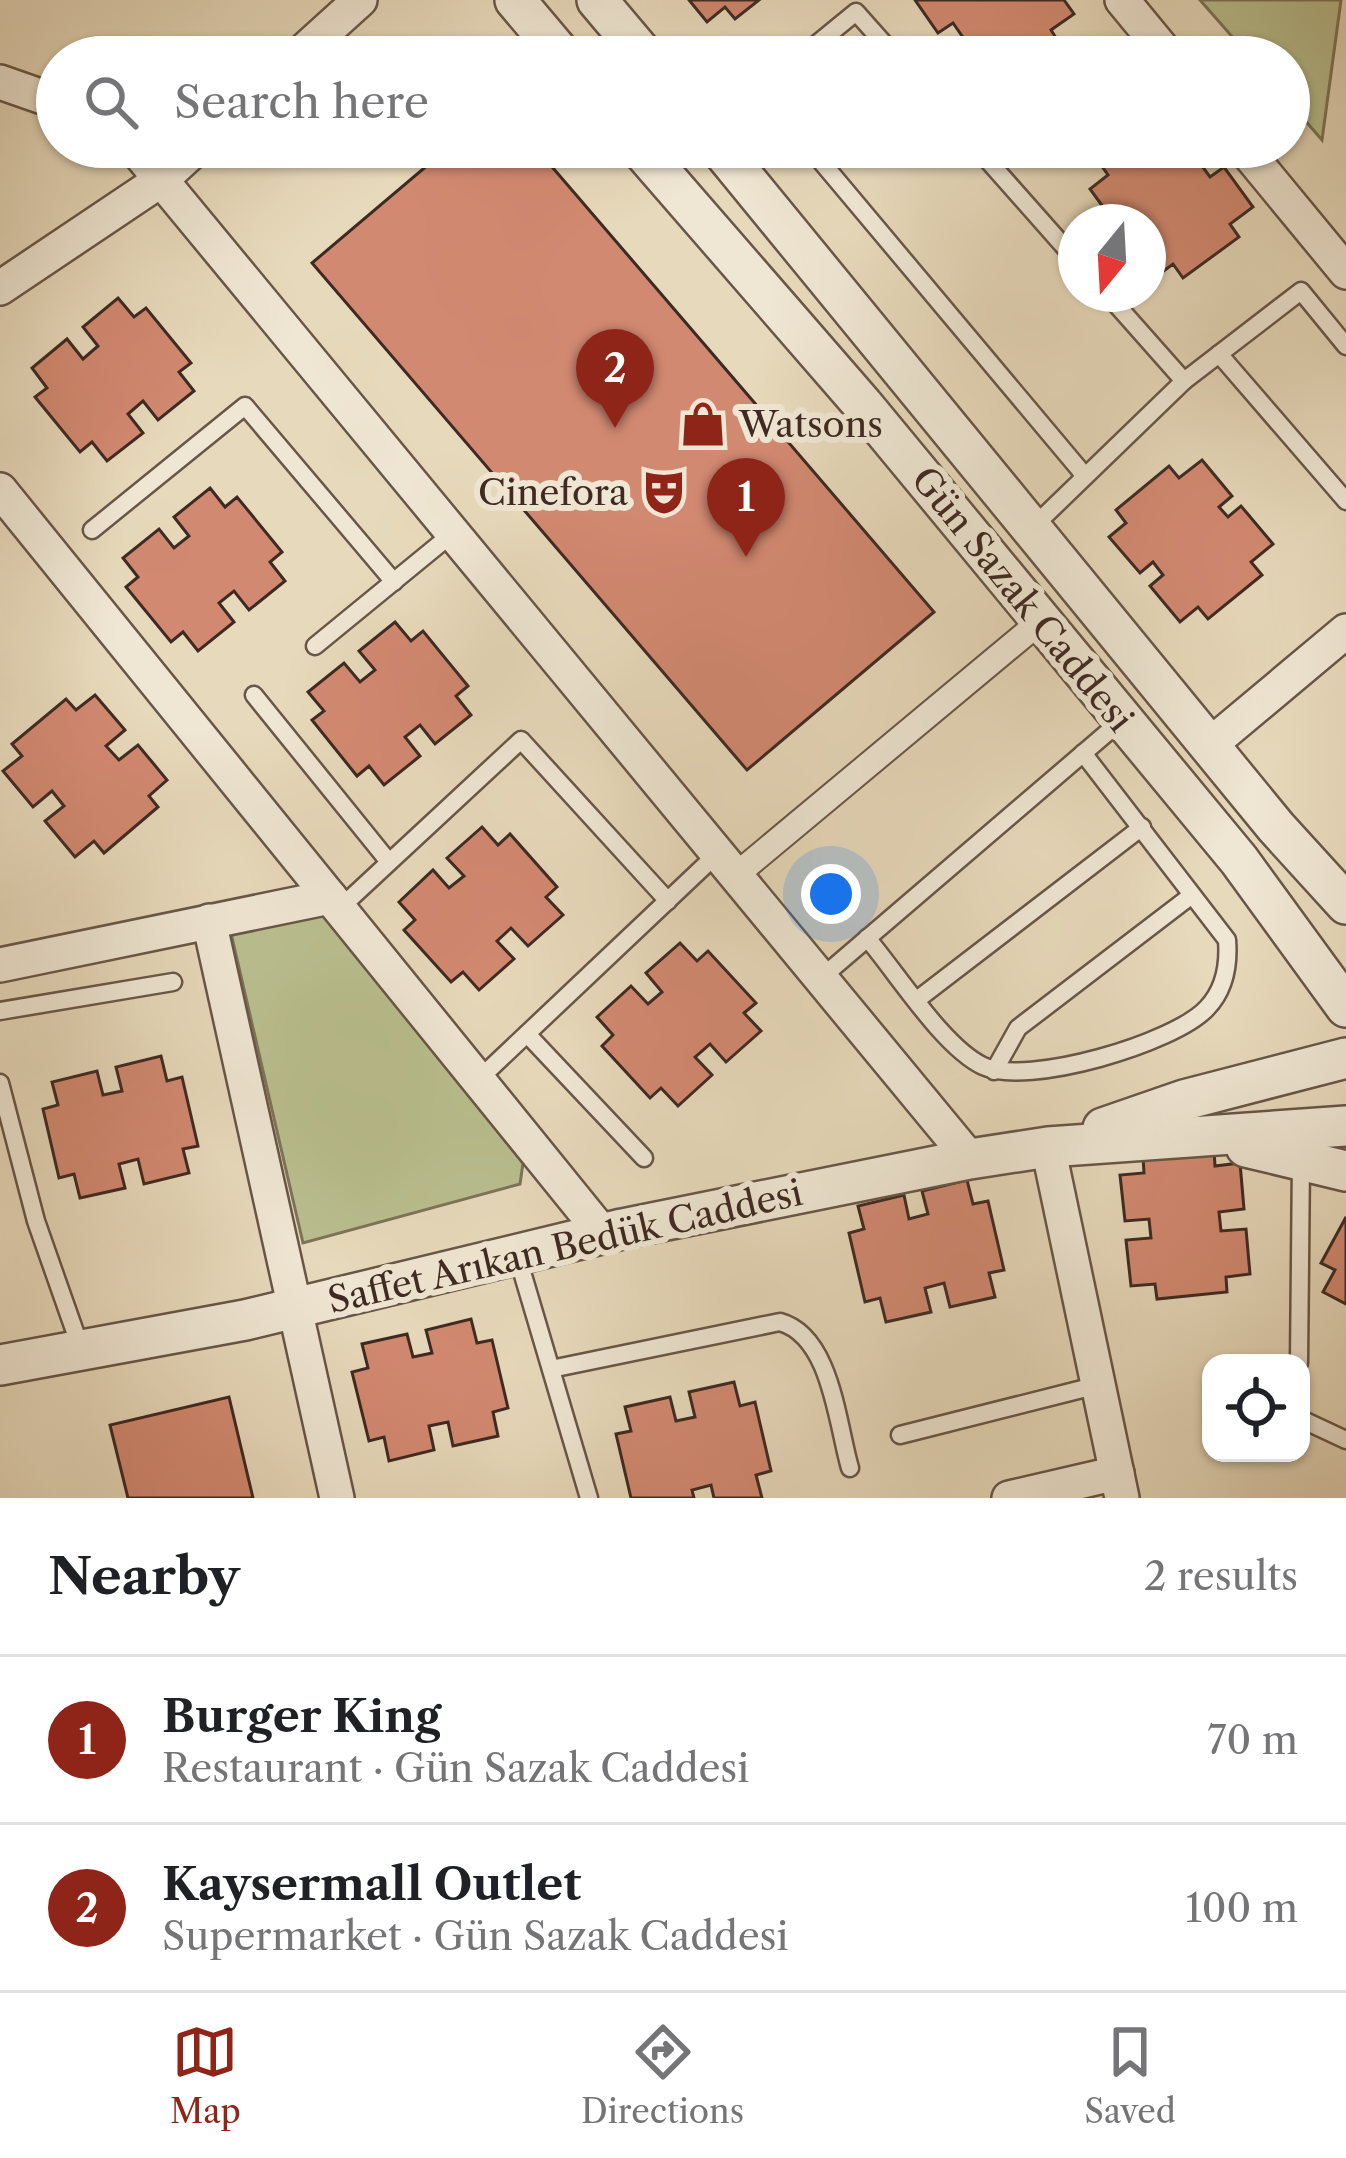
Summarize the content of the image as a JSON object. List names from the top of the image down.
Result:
{
  "streets": {
    "street": ["Gün Sazak Caddesi", "Saffet Arıkan Bedük Caddesi"]
  },
  "places": {
    "shop": ["Watsons"],
    "theatre": ["Cinefora"]
  },
  "north": "bottom",
  "page": {
    "search": "Search here",
    "pins": ["2", "1"],
    "heading": ["Nearby", "2 results"],
    "list": [
      {
        "mark": "1",
        "name": "Burger King",
        "note": "Restaurant · Gün Sazak Caddesi",
        "value": "70 m"
      },
      {
        "mark": "2",
        "name": "Kaysermall Outlet",
        "note": "Supermarket · Gün Sazak Caddesi",
        "value": "100 m"
      }
    ],
    "nav": ["Map", "Directions", "Saved"]
  }
}
